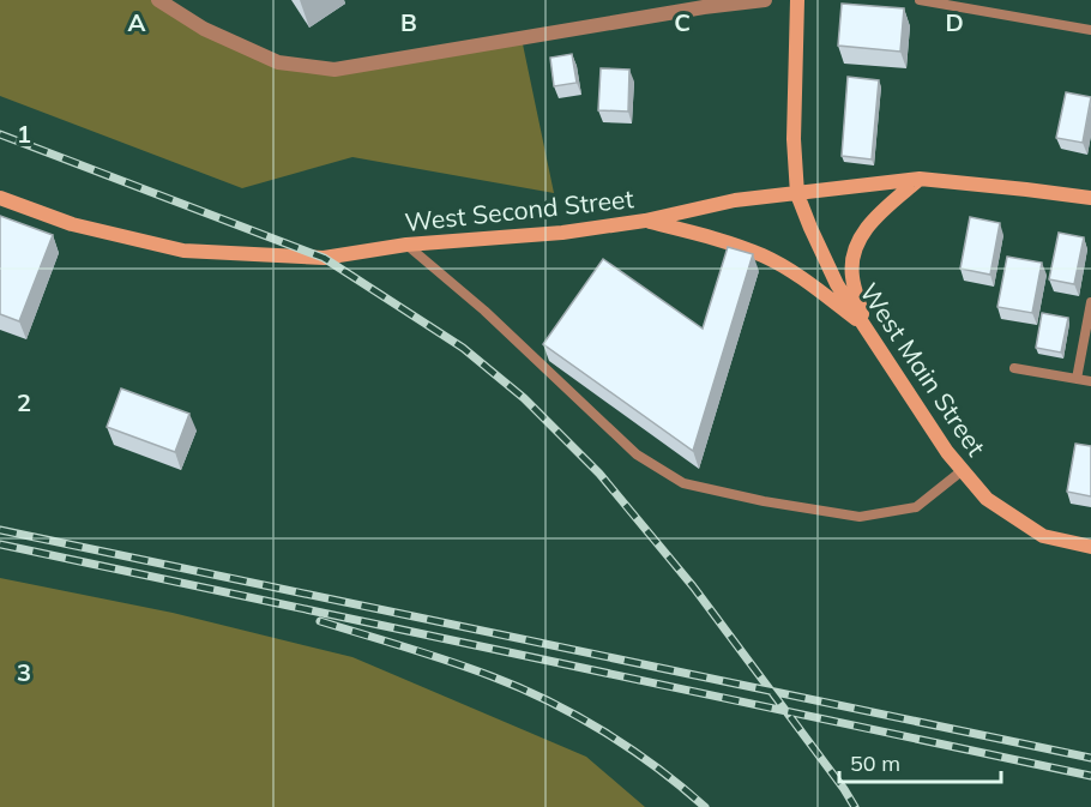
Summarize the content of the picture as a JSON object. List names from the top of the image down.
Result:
{
  "streets": {
    "main road": ["West Second Street", "West Main Street"]
  },
  "crossings": [
    ["West Second Street", "West Main Street"]
  ],
  "scale_bar": "50 m",
  "grid": {
    "columns": [
      "A",
      "B",
      "C",
      "D"
    ],
    "rows": ["1", "2", "3"]
  }
}
